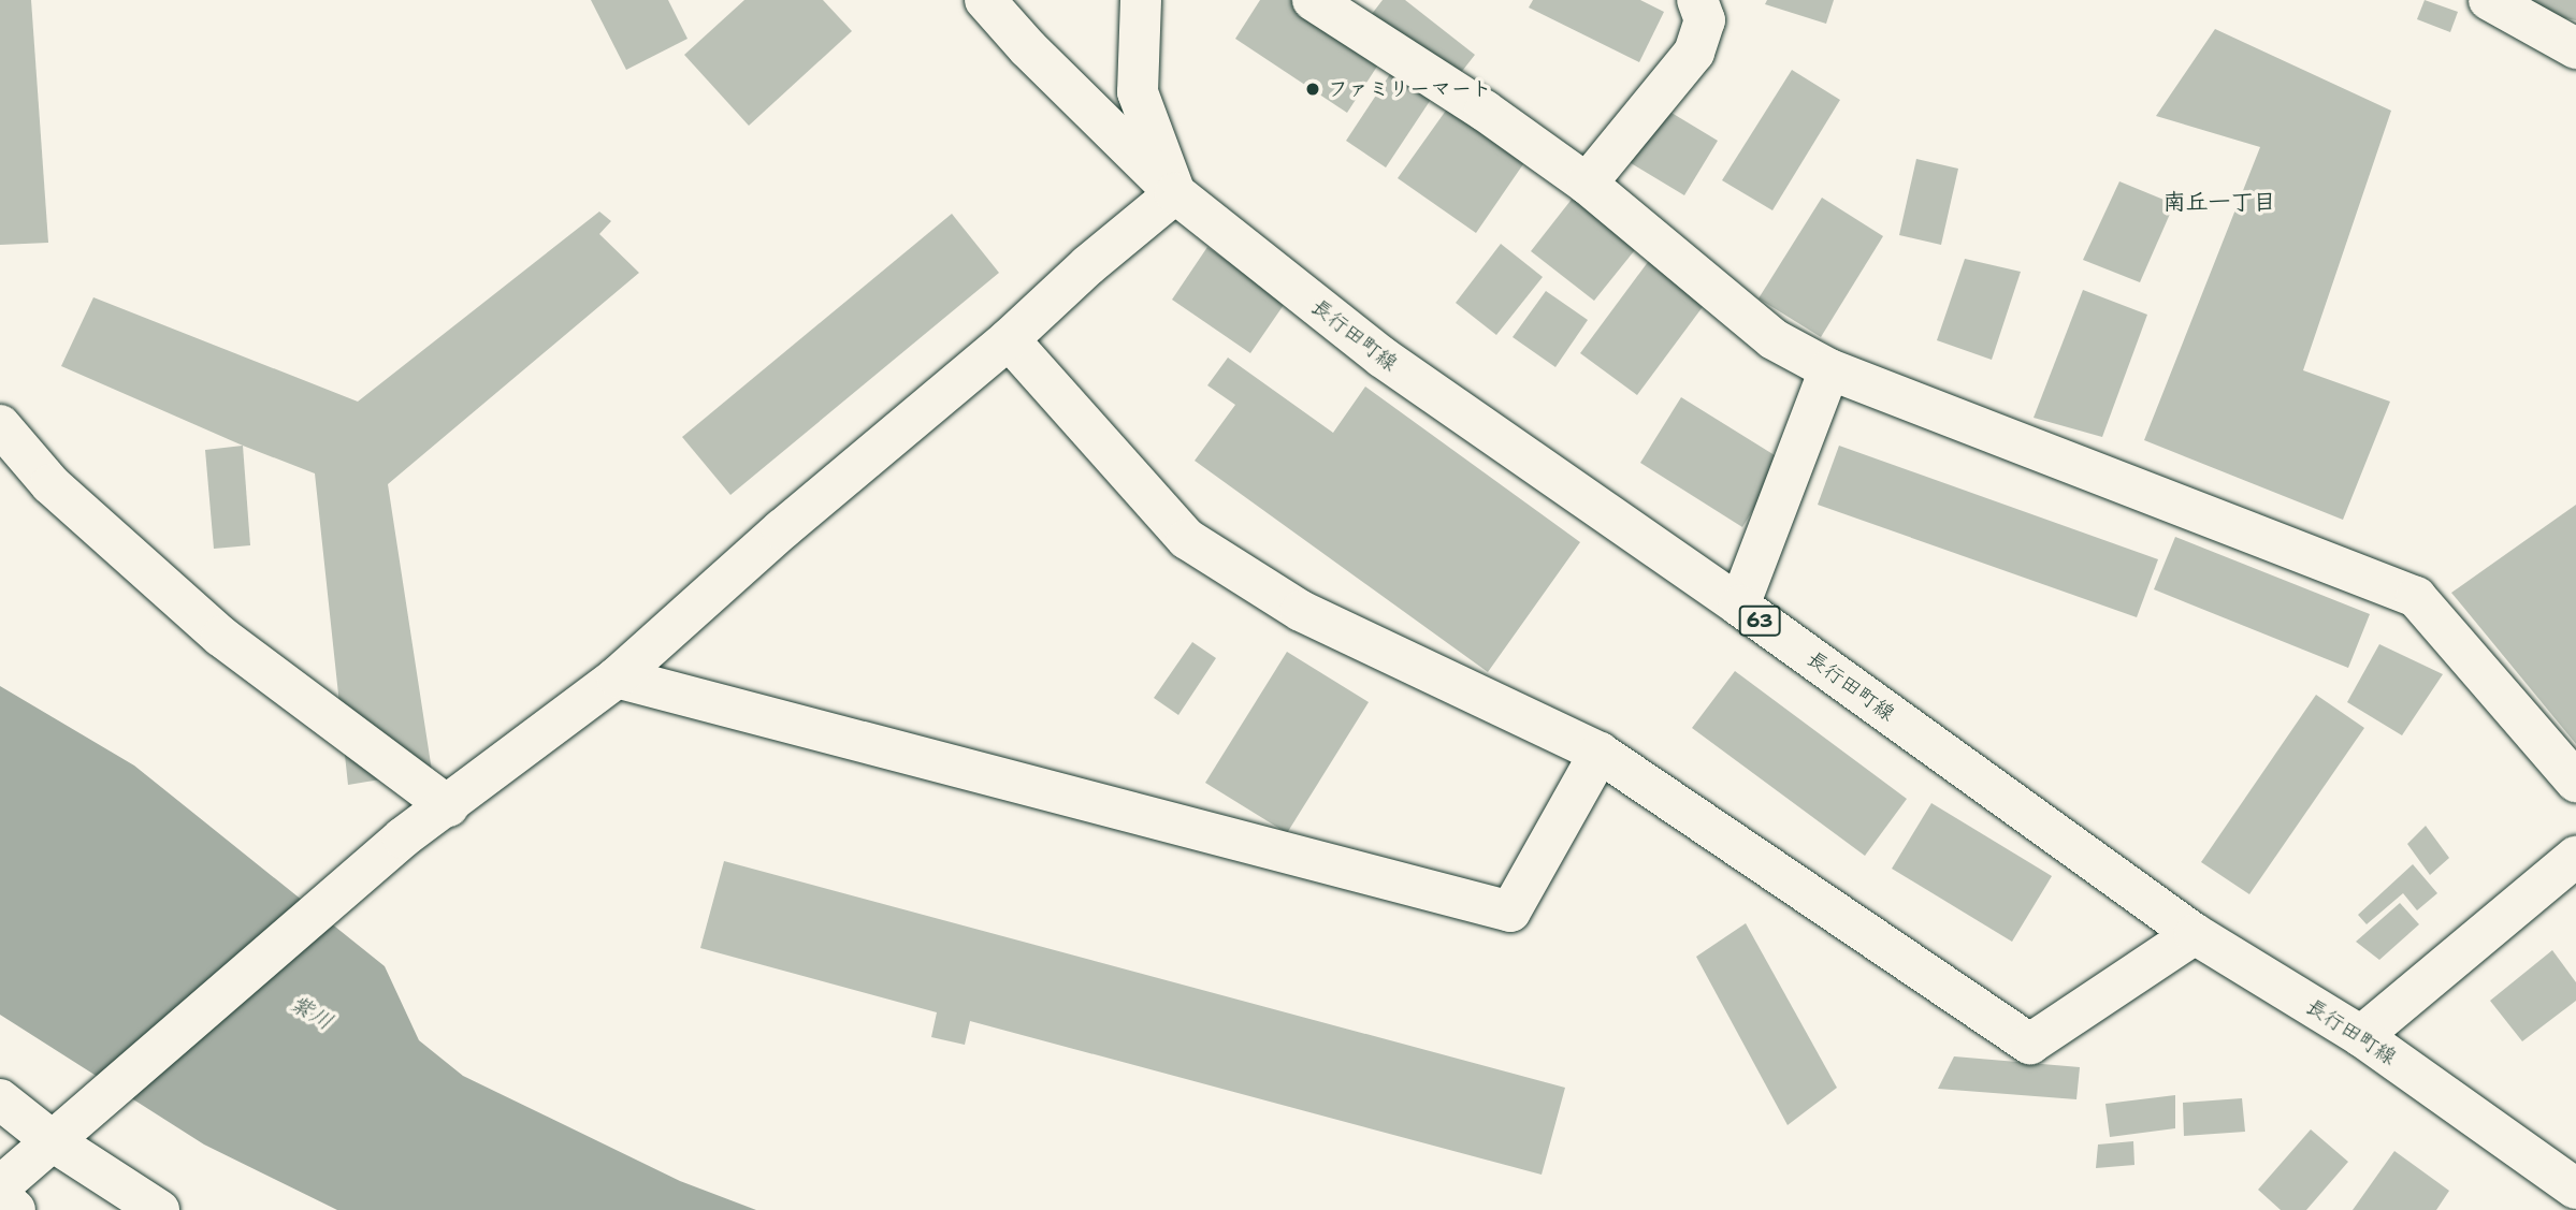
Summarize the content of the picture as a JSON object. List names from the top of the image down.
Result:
{
  "streets": {
    "street": ["長行田町線", "63"]
  },
  "districts": ["南丘一丁目"],
  "water": ["紫川"],
  "places": ["ファミリーマート"]
}
